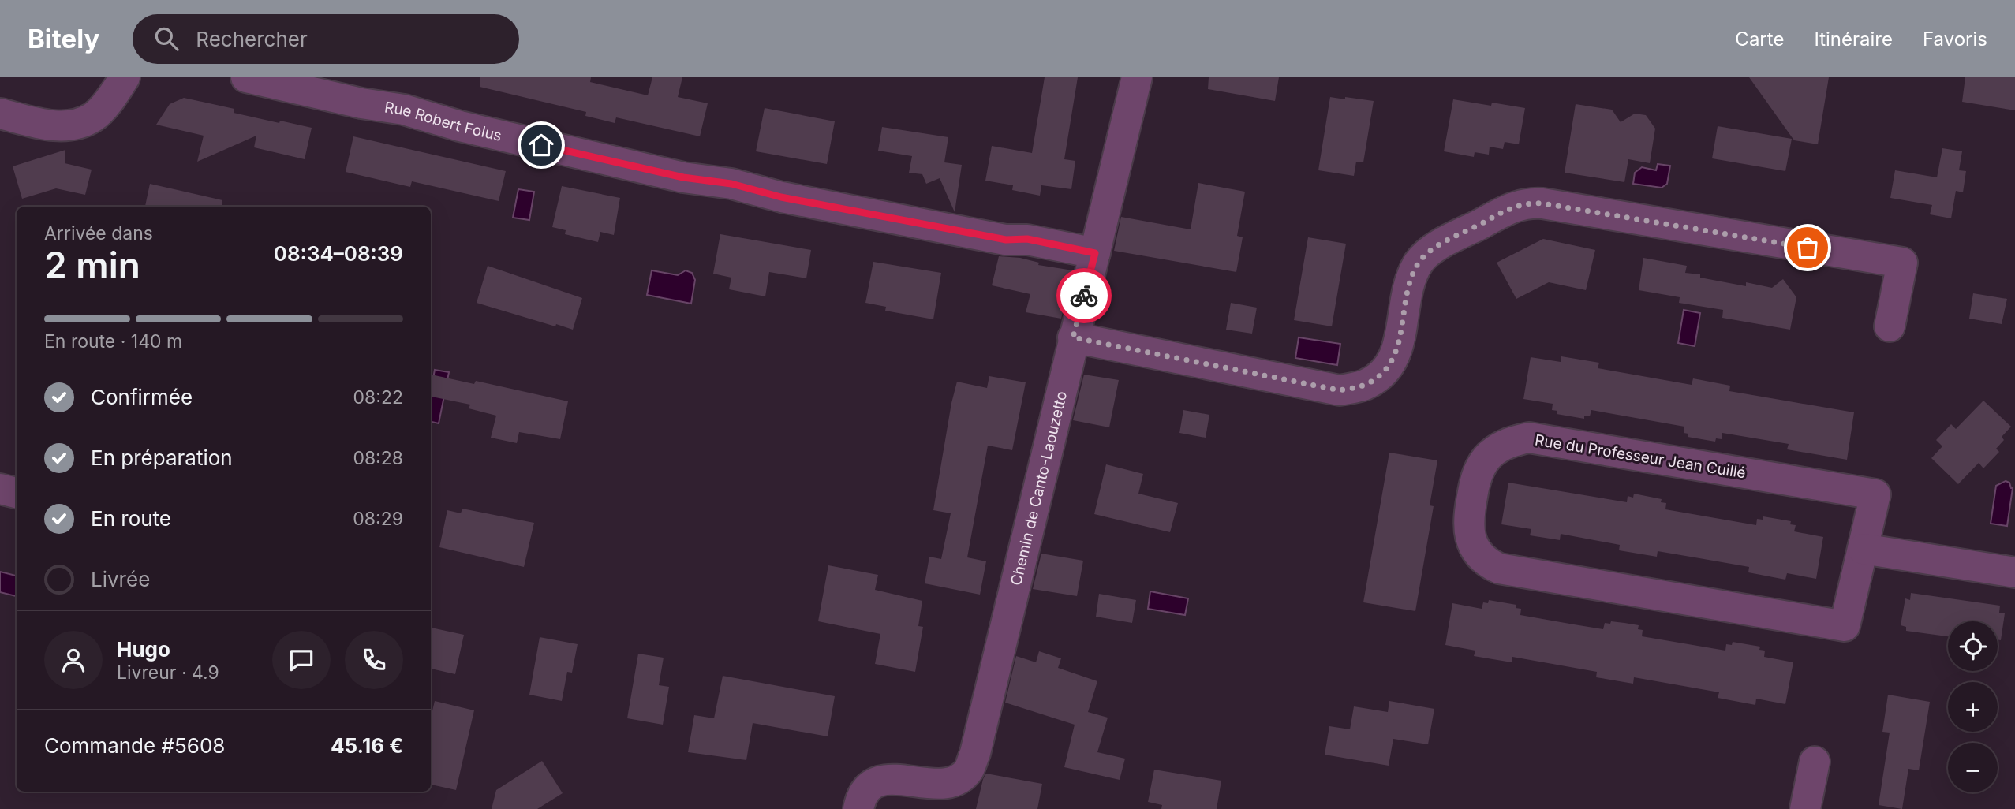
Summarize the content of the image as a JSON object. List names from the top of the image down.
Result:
{
  "streets": {
    "street": ["Rue Robert Folus", "Rue du Professeur Jean Cuillé", "Chemin de Canto-Laouzetto"]
  },
  "crossings": [
    ["Rue Robert Folus", "Chemin de Canto-Laouzetto"]
  ],
  "page": {
    "header": "Bitely",
    "search": "Rechercher",
    "nav": ["Carte", "Itinéraire", "Favoris"],
    "heading": ["2 min", "Arrivée dans", "08:34–08:39"],
    "panel": [
      "Hugo",
      "Livreur · 4.9",
      "Commande #5608",
      "45.16 €"
    ],
    "bar": "En route · 140 m",
    "list": [
      ["Confirmée", "08:22"],
      ["En préparation", "08:28"],
      ["En route", "08:29"],
      "Livrée"
    ],
    "map_buttons": ["+", "−"]
  }
}
